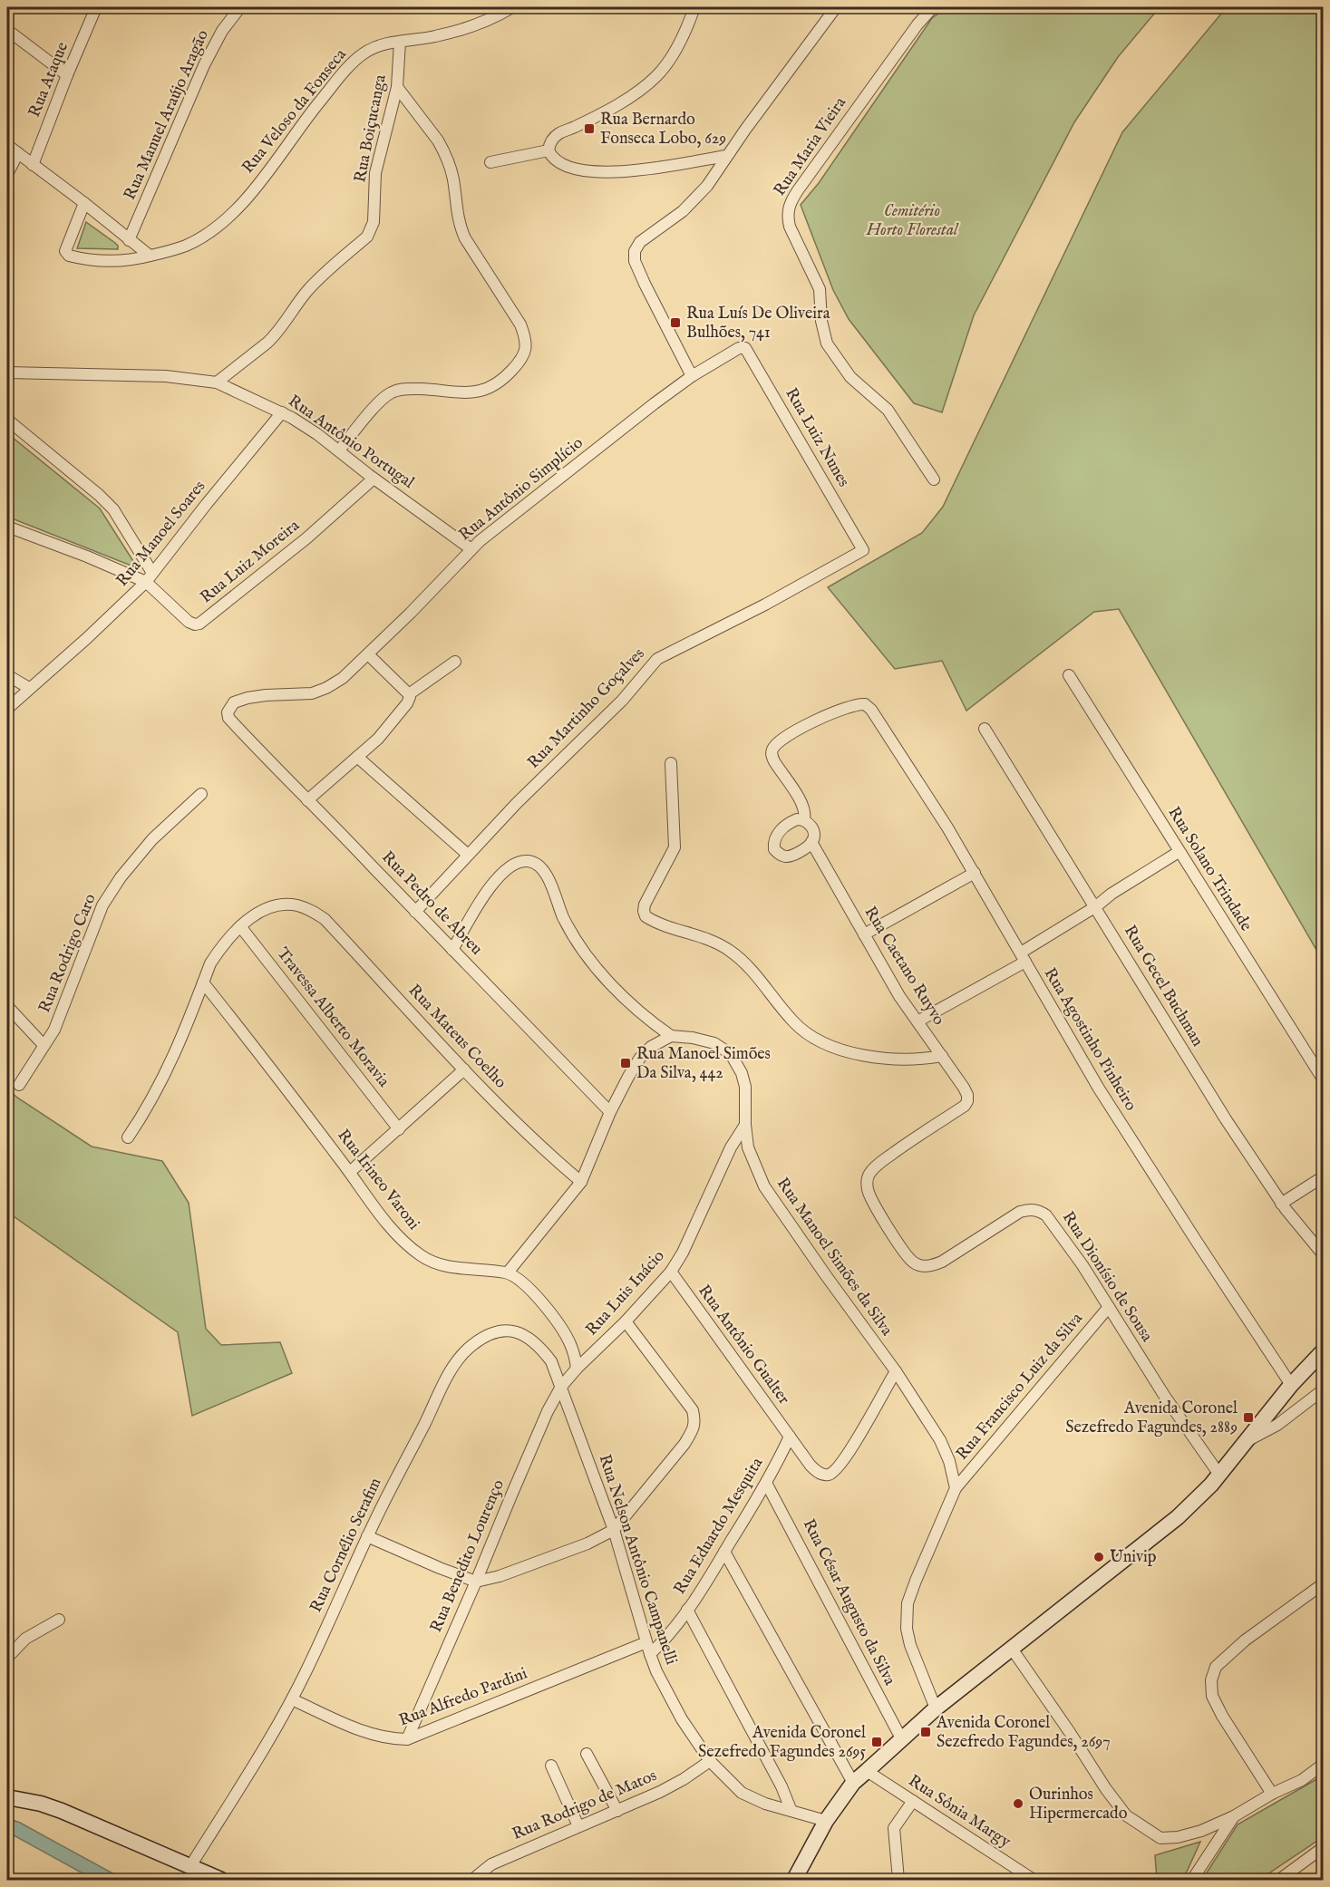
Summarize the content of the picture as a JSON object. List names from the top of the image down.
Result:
{
  "streets": {
    "street": [
      "Rua Ataque",
      "Rua Veloso da Fonseca",
      "Rua Manuel Araújo Aragão",
      "Rua Boiçucanga",
      "Rua Maria Vieira",
      "Rua Luiz Nunes",
      "Rua Antônio Portugal",
      "Rua Antônio Simplício",
      "Rua Manoel Soares",
      "Rua Luiz Moreira",
      "Rua Martinho Goçalves",
      "Rua Solano Trindade",
      "Rua Pedro de Abreu",
      "Rua Rodrigo Caro",
      "Rua Caetano Ruyvo",
      "Rua Gecel Buchman",
      "Travessa Alberto Moravia",
      "Rua Mateus Coelho",
      "Rua Agostinho Pinheiro",
      "Rua Irineo Varoni",
      "Rua Manoel Simões da Silva",
      "Rua Dionísio de Sousa",
      "Rua Luis Inácio",
      "Rua Antônio Gualter",
      "Rua Francisco Luiz da Silva",
      "Rua Eduardo Mesquita",
      "Rua Cornélio Serafim",
      "Rua Benedito Lourenço",
      "Rua Nelson Antônio Campanelli",
      "Rua César Augusto da Silva",
      "Rua Alfredo Pardini",
      "Rua Rodrigo de Matos",
      "Rua Sônia Margy"
    ]
  },
  "crossings": [
    ["Rua Veloso da Fonseca", "Rua Boiçucanga"],
    ["Rua Boiçucanga", "Rua Antônio Portugal"],
    ["Rua Luiz Nunes", "Rua Antônio Simplício"],
    ["Rua Luiz Nunes", "Rua Martinho Goçalves"],
    ["Rua Antônio Portugal", "Rua Antônio Simplício"],
    ["Rua Antônio Portugal", "Rua Manoel Soares"],
    ["Rua Antônio Portugal", "Rua Luiz Moreira"],
    ["Rua Antônio Simplício", "Rua Pedro de Abreu"],
    ["Rua Manoel Soares", "Rua Luiz Moreira"],
    ["Rua Martinho Goçalves", "Rua Pedro de Abreu"],
    ["Rua Caetano Ruyvo", "Rua Agostinho Pinheiro"],
    ["Rua Caetano Ruyvo", "Rua Dionísio de Sousa"],
    ["Travessa Alberto Moravia", "Rua Mateus Coelho"],
    ["Rua Manoel Simões da Silva", "Rua Luis Inácio"],
    ["Rua Manoel Simões da Silva", "Rua Antônio Gualter"],
    ["Rua Manoel Simões da Silva", "Rua Francisco Luiz da Silva"],
    ["Rua Dionísio de Sousa", "Rua Francisco Luiz da Silva"],
    ["Rua Luis Inácio", "Rua Antônio Gualter"],
    ["Rua Luis Inácio", "Rua Cornélio Serafim"],
    ["Rua Luis Inácio", "Rua Benedito Lourenço"],
    ["Rua Luis Inácio", "Rua Nelson Antônio Campanelli"],
    ["Rua Antônio Gualter", "Rua Eduardo Mesquita"],
    ["Rua Eduardo Mesquita", "Rua Nelson Antônio Campanelli"],
    ["Rua Eduardo Mesquita", "Rua César Augusto da Silva"],
    ["Rua Eduardo Mesquita", "Rua Alfredo Pardini"],
    ["Rua Cornélio Serafim", "Rua Benedito Lourenço"],
    ["Rua Cornélio Serafim", "Rua Nelson Antônio Campanelli"],
    ["Rua Cornélio Serafim", "Rua Alfredo Pardini"],
    ["Rua Benedito Lourenço", "Rua Nelson Antônio Campanelli"],
    ["Rua Benedito Lourenço", "Rua Alfredo Pardini"],
    ["Rua Nelson Antônio Campanelli", "Rua Alfredo Pardini"],
    ["Rua Nelson Antônio Campanelli", "Rua Rodrigo de Matos"]
  ],
  "parks": ["Cemitério Horto Florestal"],
  "places": {
    "transit": [
      "Rua Bernardo Fonseca Lobo, 629",
      "Rua Luís De Oliveira Bulhões, 741",
      "Rua Manoel Simões Da Silva, 442",
      "Avenida Coronel Sezefredo Fagundes, 2889",
      "Avenida Coronel Sezefredo Fagundes, 2697",
      "Avenida Coronel Sezefredo Fagundes 2695"
    ],
    "other": ["Univip", "Ourinhos Hipermercado"]
  }
}
